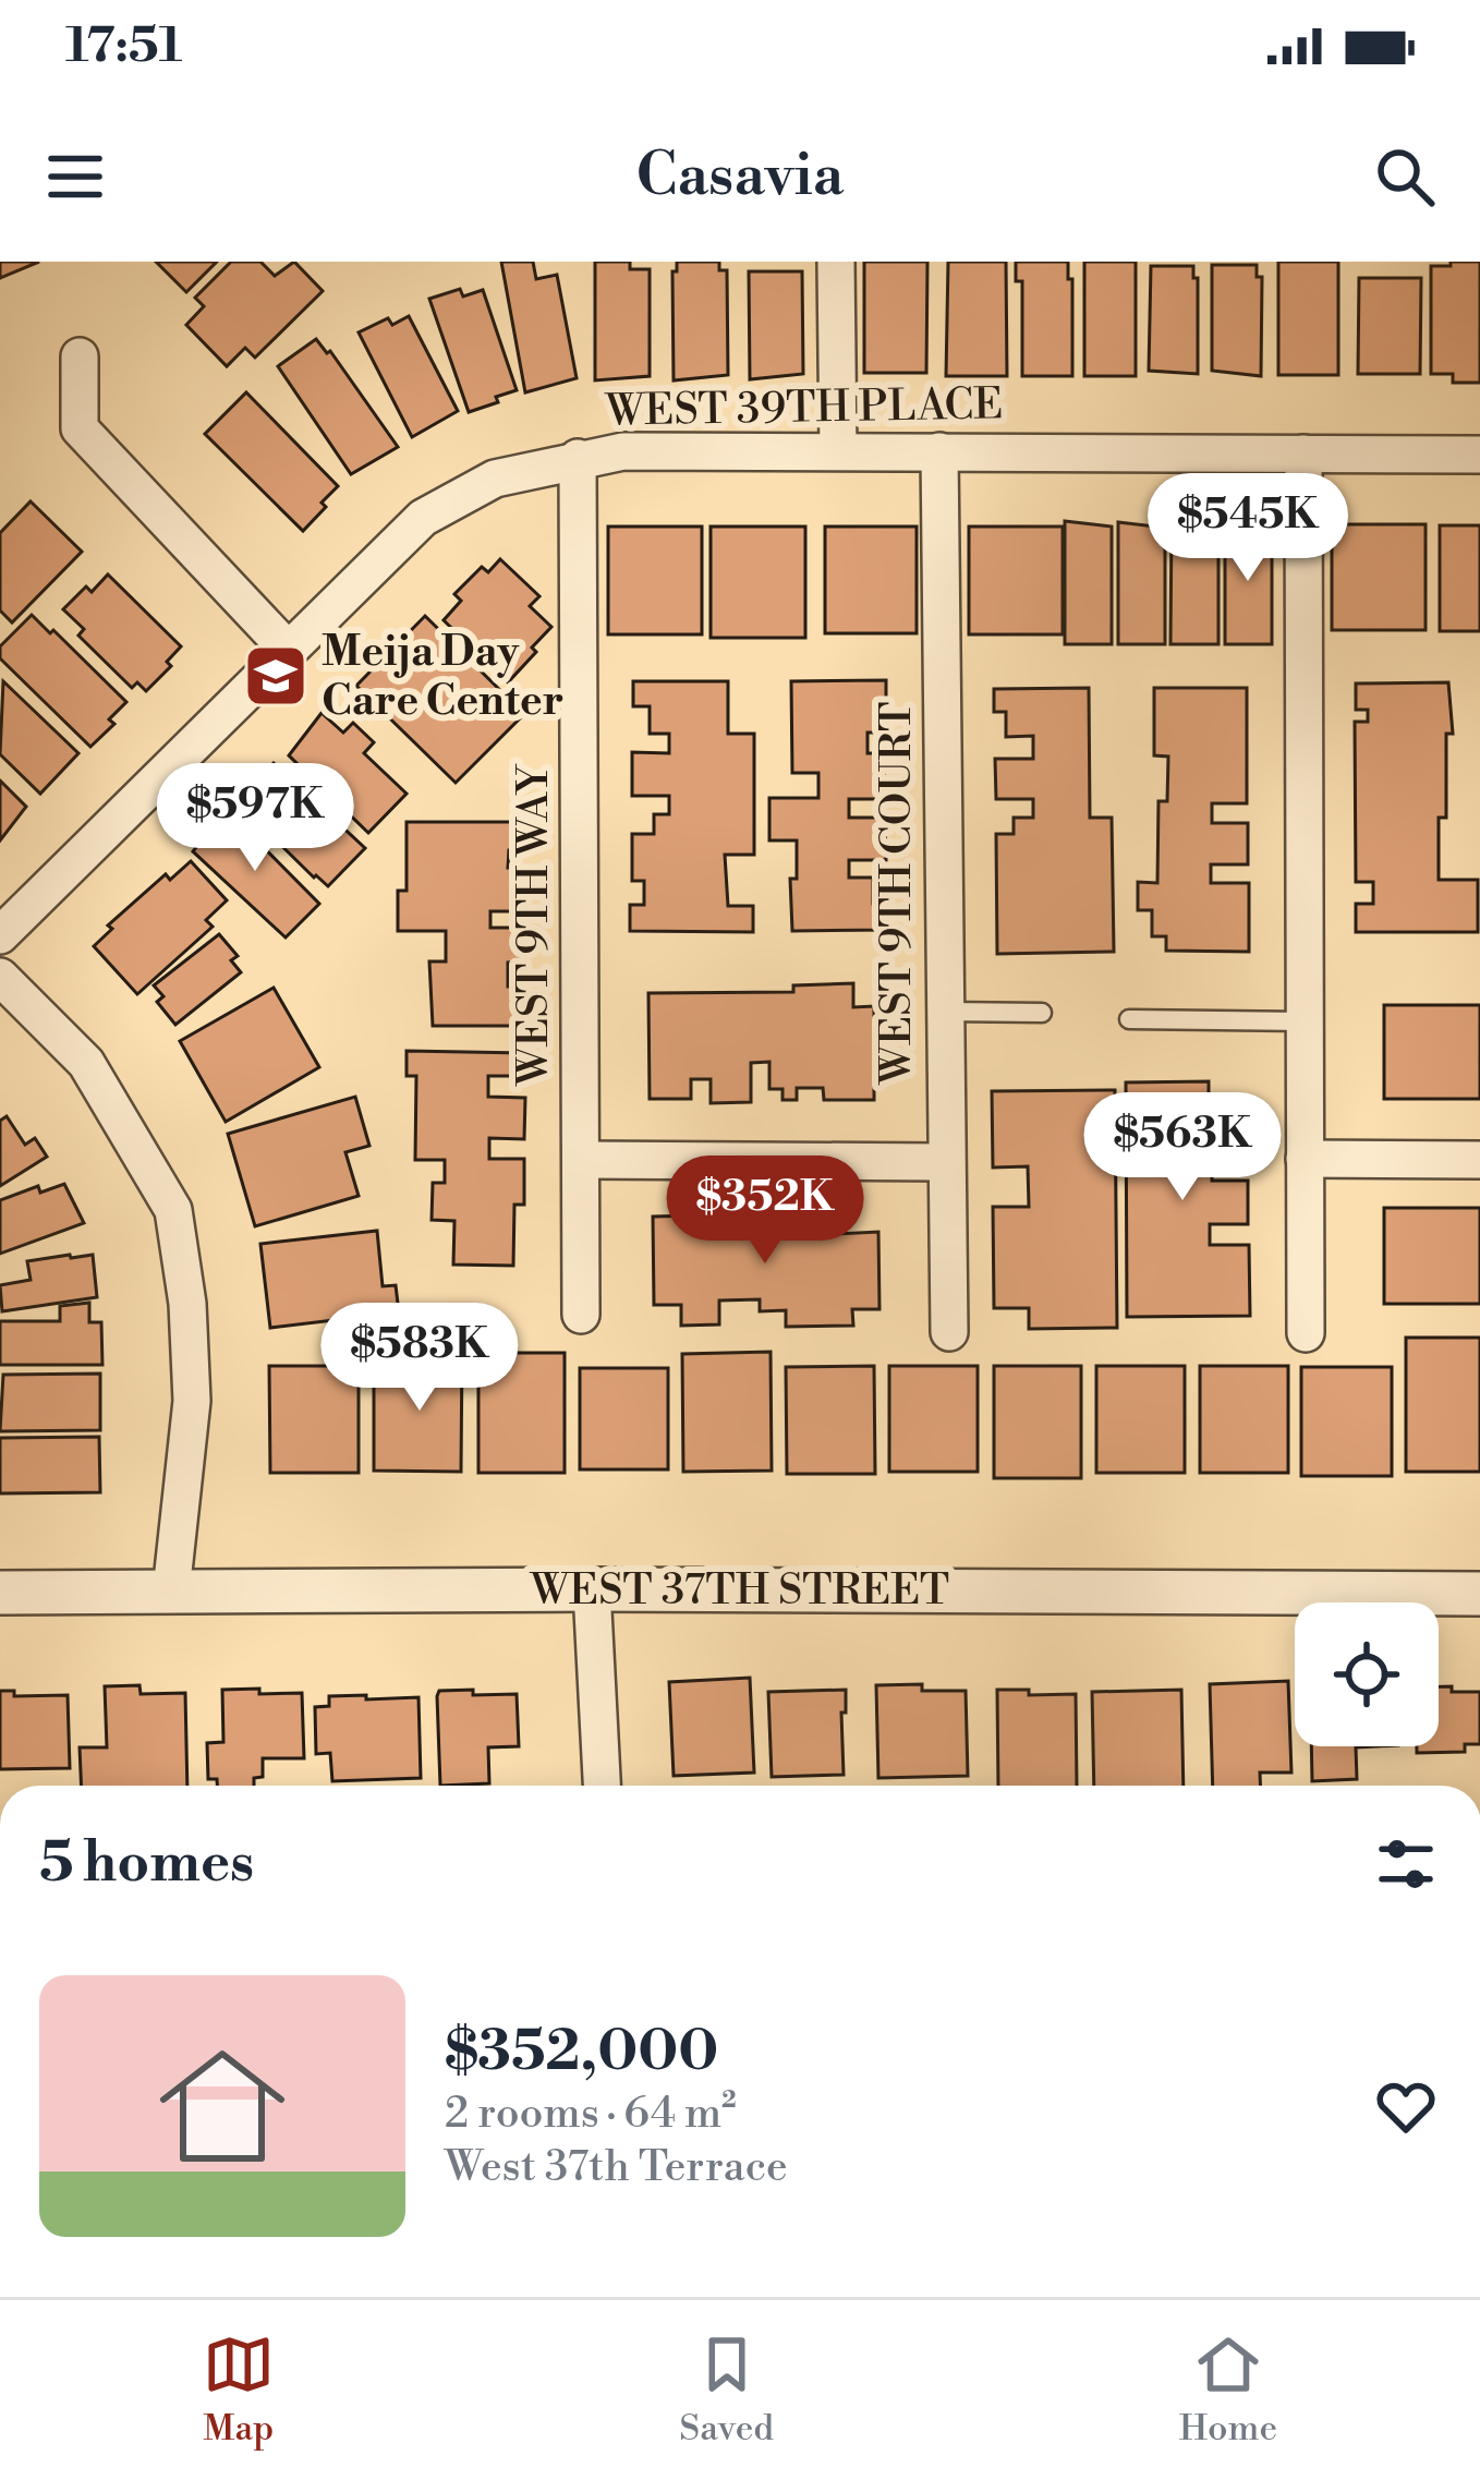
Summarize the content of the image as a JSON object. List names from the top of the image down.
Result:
{
  "streets": {
    "street": [
      "WEST 39TH PLACE",
      "WEST 9TH COURT",
      "WEST 9TH WAY",
      "WEST 37TH STREET"
    ]
  },
  "crossings": [
    ["WEST 39TH PLACE", "WEST 9TH COURT"],
    ["WEST 39TH PLACE", "WEST 9TH WAY"]
  ],
  "places": {
    "school or university": ["Meija Day Care Center"]
  },
  "page": {
    "status": "17:51",
    "header": "Casavia",
    "price": [
      "$545K",
      "$597K",
      "$563K",
      "$352K",
      "$583K"
    ],
    "heading": "5 homes",
    "list": [
      {
        "name": "$352,000",
        "note": "2 rooms · 64 m² · West 37th Terrace"
      }
    ],
    "tabs": ["Map", "Saved", "Home"]
  }
}
